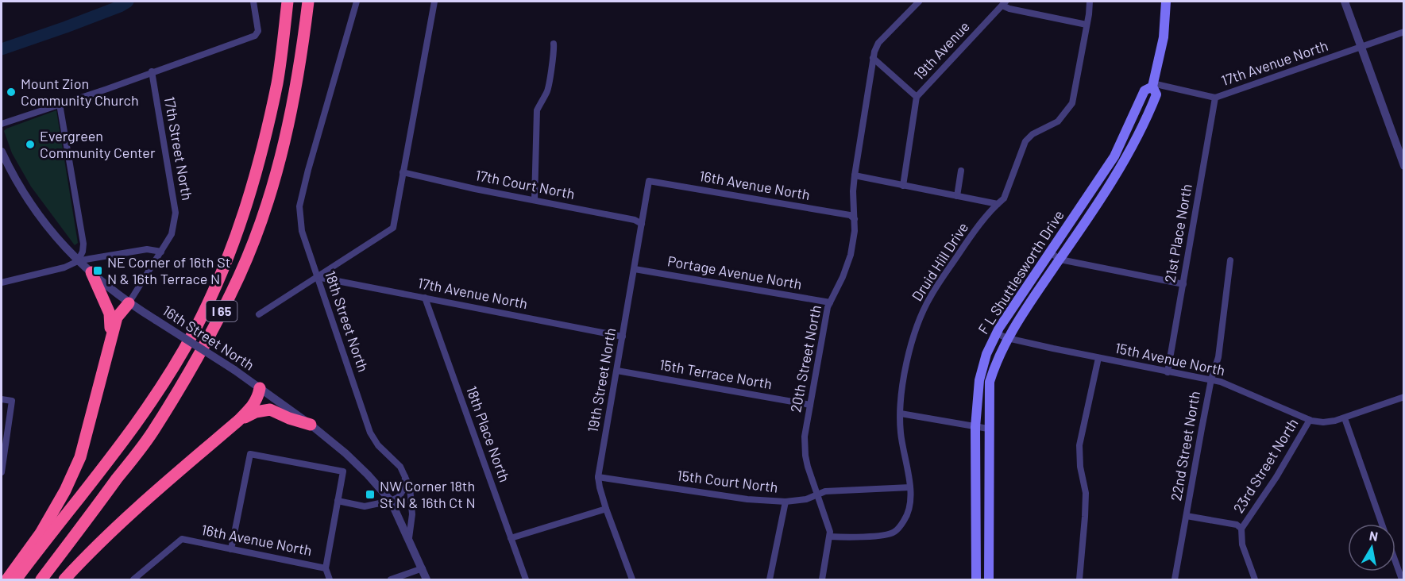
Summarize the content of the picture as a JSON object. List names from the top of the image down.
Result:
{
  "streets": {
    "highway": ["I 65"],
    "main road": ["F L Shuttlesworth Drive"],
    "street": [
      "19th Avenue",
      "17th Avenue North",
      "17th Street North",
      "17th Court North",
      "16th Avenue North",
      "21st Place North",
      "Druid Hill Drive",
      "Portage Avenue North",
      "18th Street North",
      "16th Street North",
      "20th Street North",
      "15th Avenue North",
      "15th Terrace North",
      "19th Street North",
      "18th Place North",
      "22nd Street North",
      "23rd Street North",
      "15th Court North"
    ]
  },
  "crossings": [
    ["17th Avenue North", "21st Place North"],
    ["17th Avenue North", "F L Shuttlesworth Drive"],
    ["17th Avenue North", "18th Street North"],
    ["17th Avenue North", "19th Street North"],
    ["17th Avenue North", "18th Place North"],
    ["17th Street North", "16th Street North"],
    ["17th Court North", "19th Street North"],
    ["16th Avenue North", "20th Street North"],
    ["16th Avenue North", "19th Street North"],
    ["21st Place North", "15th Avenue North"],
    ["Druid Hill Drive", "20th Street North"],
    ["Druid Hill Drive", "15th Court North"],
    ["F L Shuttlesworth Drive", "15th Avenue North"],
    ["Portage Avenue North", "20th Street North"],
    ["Portage Avenue North", "19th Street North"],
    ["18th Street North", "16th Street North"],
    ["20th Street North", "15th Terrace North"],
    ["20th Street North", "15th Court North"],
    ["15th Avenue North", "22nd Street North"],
    ["15th Avenue North", "23rd Street North"],
    ["15th Terrace North", "19th Street North"],
    ["19th Street North", "15th Court North"]
  ],
  "places": {
    "other": ["Mount Zion Community Church", "Evergreen Community Center"],
    "transit": ["NE Corner of 16th St N & 16th Terrace N", "NW Corner 18th St N & 16th Ct N"]
  },
  "north": "top"
}
